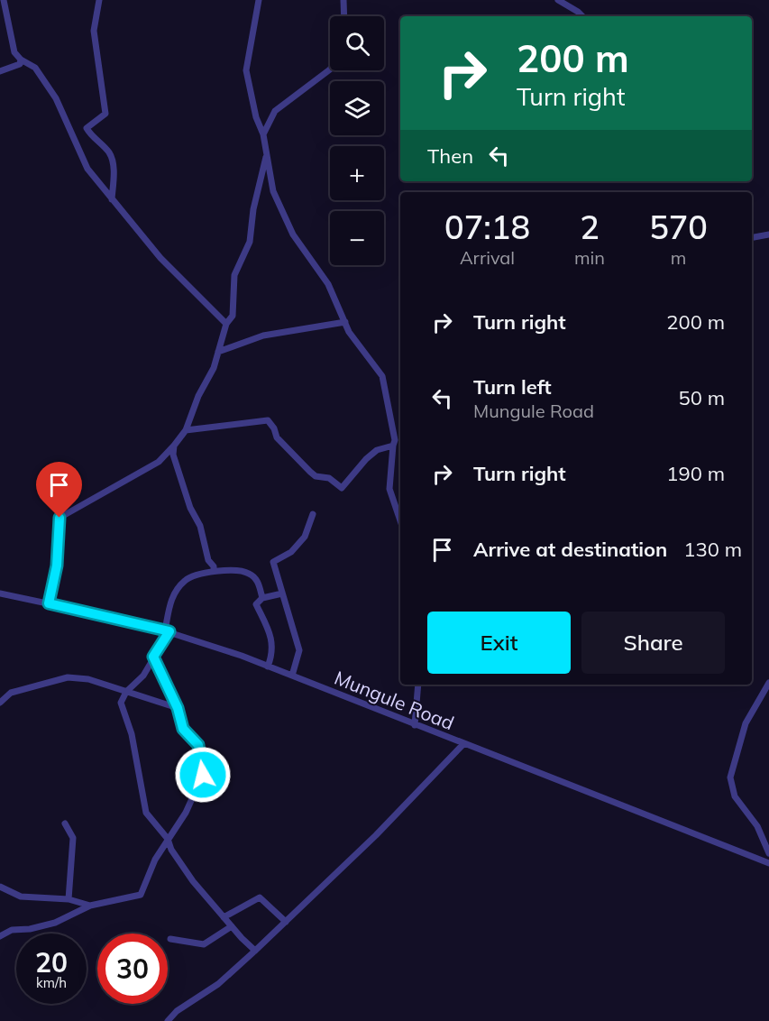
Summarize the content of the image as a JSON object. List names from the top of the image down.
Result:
{
  "streets": {
    "street": ["Mungule Road"]
  },
  "page": {
    "map_buttons": ["+", "−"],
    "turn": ["200 m", "Turn right"],
    "then": "Then",
    "eta": [
      "07:18",
      "Arrival",
      "2",
      "min",
      "570",
      "m"
    ],
    "list": [
      {
        "name": "Turn right",
        "value": "200 m"
      },
      {
        "name": "Turn left",
        "note": "Mungule Road",
        "value": "50 m"
      },
      {
        "name": "Turn right",
        "value": "190 m"
      },
      {
        "name": "Arrive at destination",
        "value": "130 m"
      }
    ],
    "buttons": ["Exit", "Share"],
    "speed": "20 km/h",
    "limit": "30"
  }
}
